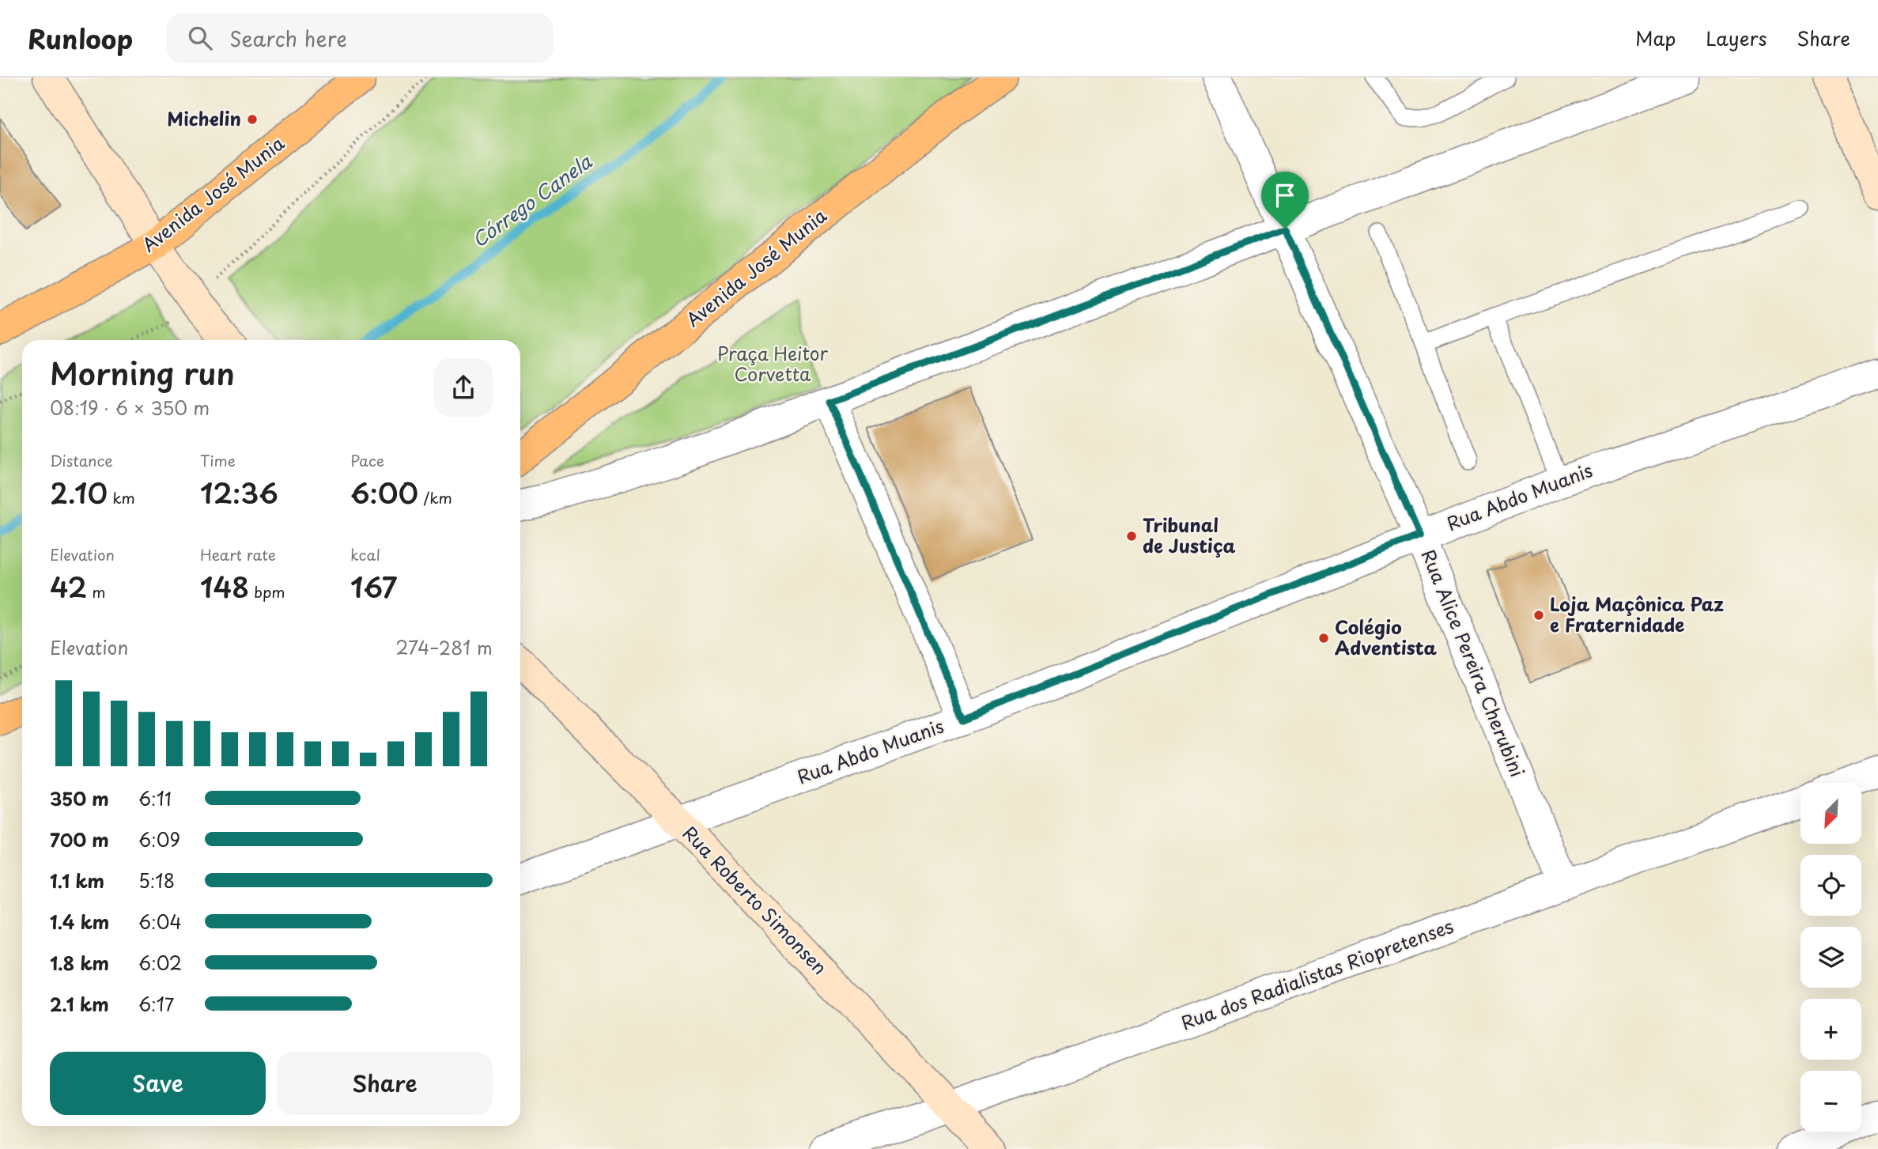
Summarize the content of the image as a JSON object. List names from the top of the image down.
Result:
{
  "streets": {
    "main road": ["Avenida José Munia"],
    "street": [
      "Rua Abdo Muanis",
      "Rua Alice Pereira Cherubini",
      "Rua Roberto Simonsen",
      "Rua dos Radialistas Riopretenses"
    ]
  },
  "crossings": [
    ["Rua Abdo Muanis", "Rua Alice Pereira Cherubini"],
    ["Rua Abdo Muanis", "Rua Roberto Simonsen"],
    ["Rua Alice Pereira Cherubini", "Rua dos Radialistas Riopretenses"],
    ["Rua Roberto Simonsen", "Rua dos Radialistas Riopretenses"]
  ],
  "water": ["Córrego Canela"],
  "parks": ["Praça Heitor Corvetta"],
  "places": [
    "Michelin",
    "Tribunal de Justiça",
    "Loja Maçônica Paz e Fraternidade",
    "Colégio Adventista"
  ],
  "north": "bottom left",
  "page": {
    "header": "Runloop",
    "search": "Search here",
    "nav": ["Map", "Layers", "Share"],
    "heading": ["Morning run", "08:19 · 6 × 350 m"],
    "stats": [
      ["Distance", "2.10 km"],
      ["Time", "12:36"],
      ["Pace", "6:00 /km"],
      ["Elevation", "42 m"],
      ["Heart rate", "148 bpm"],
      ["kcal", "167"]
    ],
    "chart": ["Elevation", "274–281 m"],
    "list": [
      {
        "name": "350 m",
        "note": "6:11"
      },
      {
        "name": "700 m",
        "note": "6:09"
      },
      {
        "name": "1.1 km",
        "note": "5:18"
      },
      {
        "name": "1.4 km",
        "note": "6:04"
      },
      {
        "name": "1.8 km",
        "note": "6:02"
      },
      {
        "name": "2.1 km",
        "note": "6:17"
      }
    ],
    "map_buttons": ["+", "−"],
    "buttons": ["Save", "Share"]
  }
}
